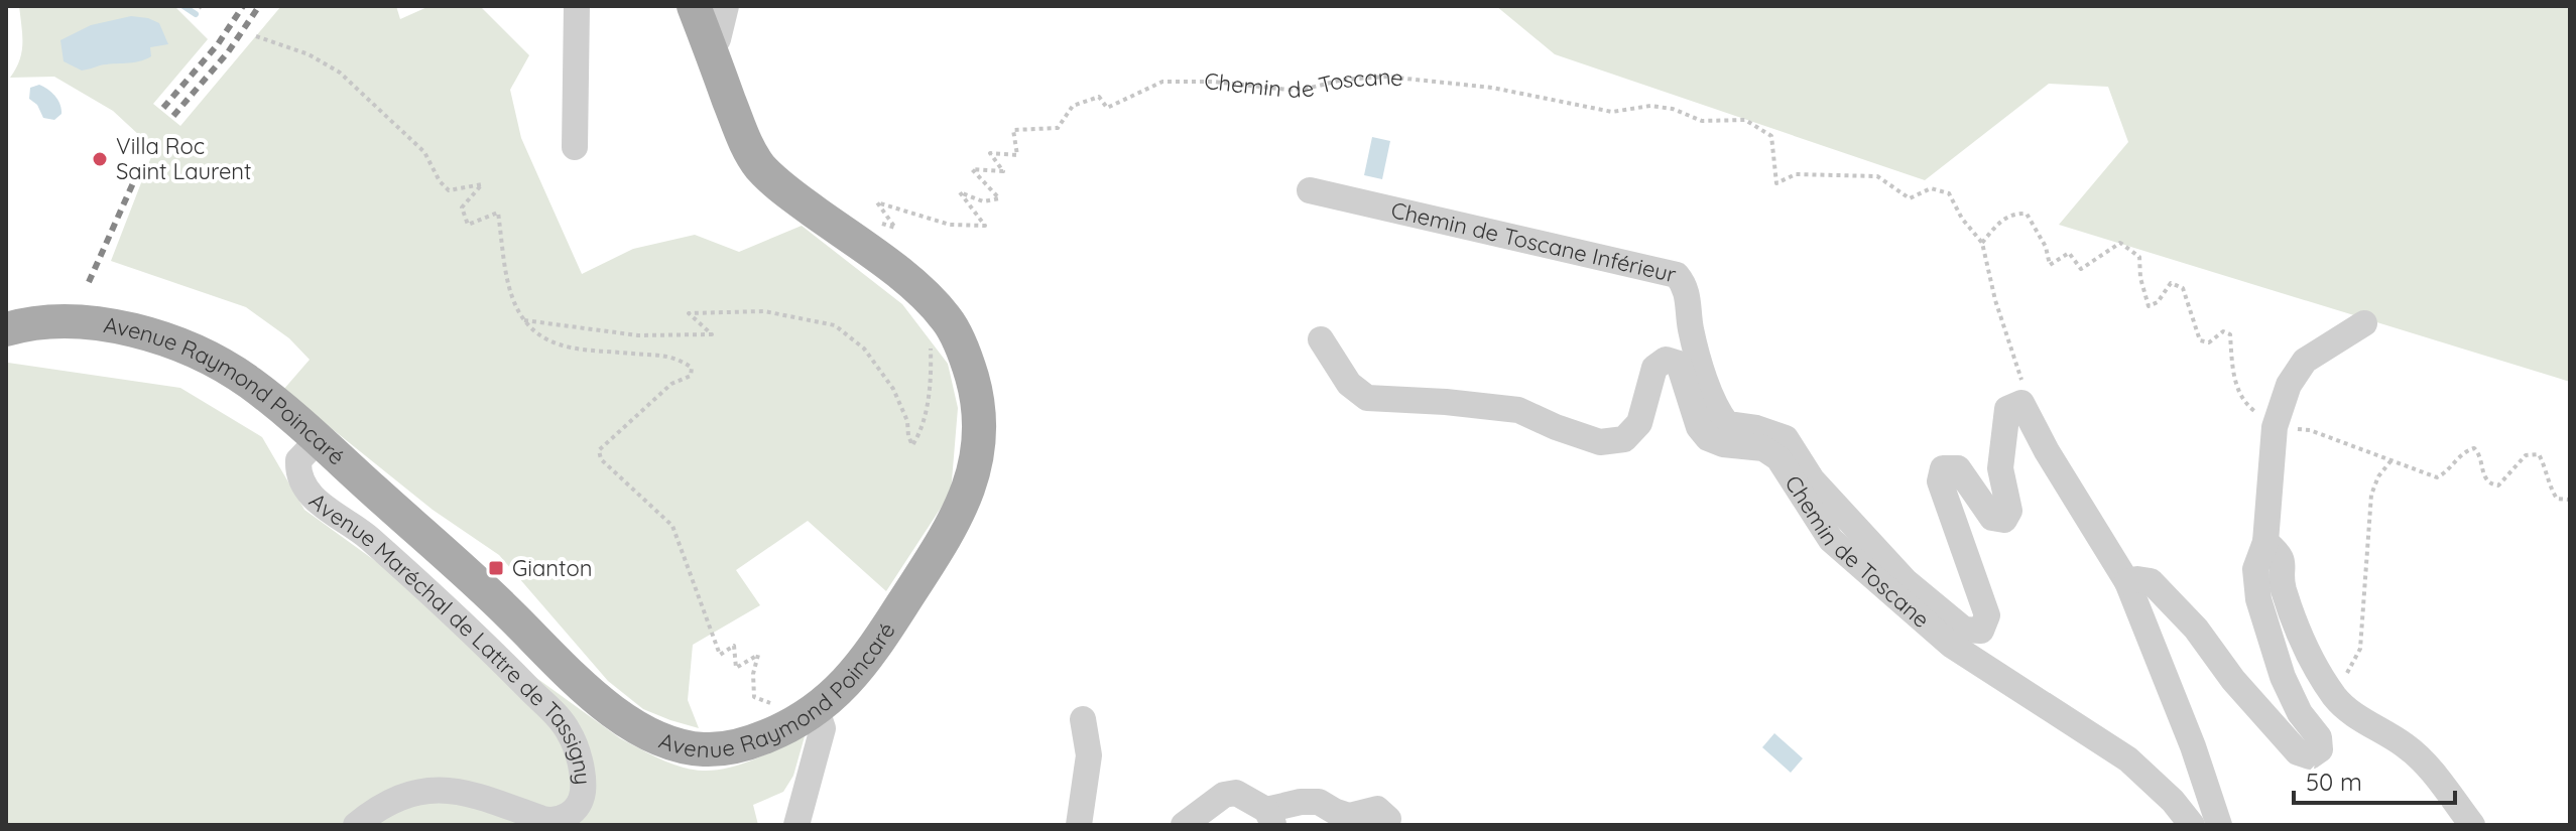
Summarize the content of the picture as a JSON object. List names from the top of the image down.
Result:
{
  "streets": {
    "main road": ["Avenue Raymond Poincaré"],
    "street": ["Chemin de Toscane", "Chemin de Toscane Inférieur", "Avenue Maréchal de Lattre de Tassigny"]
  },
  "crossings": [
    ["Avenue Raymond Poincaré", "Avenue Maréchal de Lattre de Tassigny"]
  ],
  "places": {
    "other": ["Villa Roc Saint Laurent"],
    "transit": ["Gianton"]
  },
  "scale_bar": "50 m"
}
